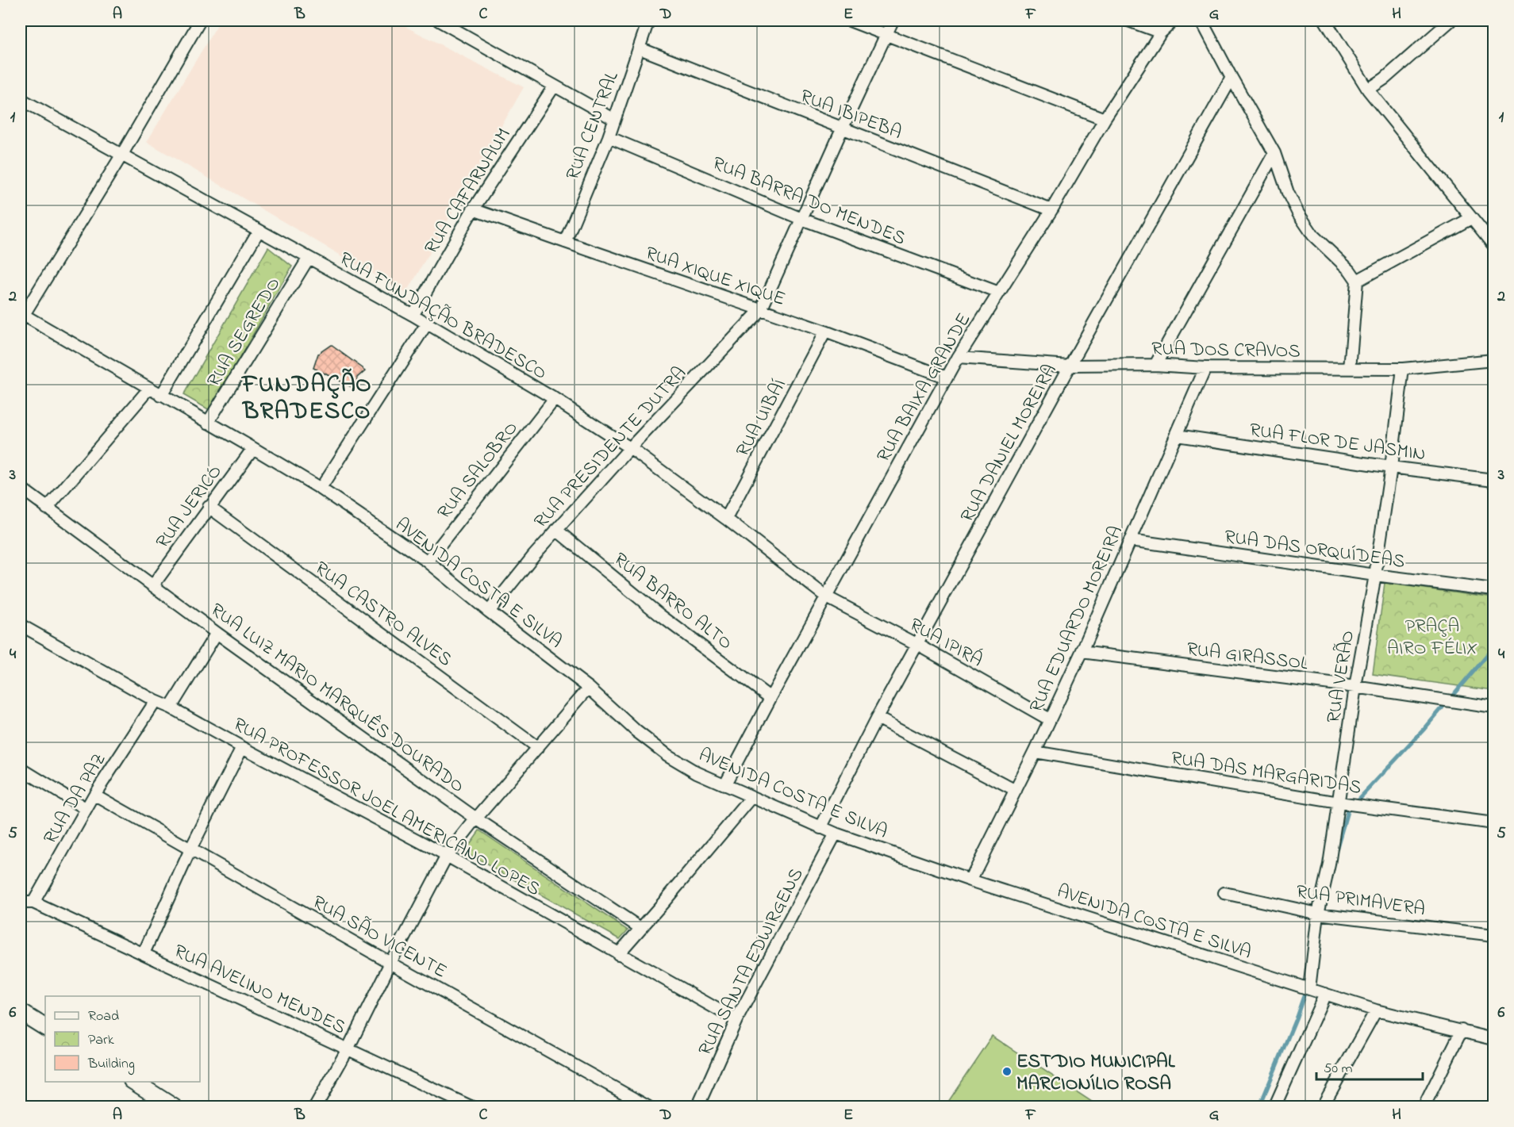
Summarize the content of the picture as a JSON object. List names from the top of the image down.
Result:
{
  "streets": {
    "street": [
      "RUA IBIPEBA",
      "RUA CENTRAL",
      "RUA CAFARNAUM",
      "RUA BARRA DO MENDES",
      "RUA XIQUE XIQUE",
      "RUA FUNDAÇÃO BRADESCO",
      "RUA SEGREDO",
      "RUA DOS CRAVOS",
      "RUA BAIXA GRANDE",
      "RUA UIBAÍ",
      "RUA FLOR DE JASMIN",
      "RUA DANIEL MOREIRA",
      "RUA PRESIDENTE DUTRA",
      "RUA SALOBRO",
      "RUA JERICÓ",
      "RUA DAS ORQUÍDEAS",
      "AVENIDA COSTA E SILVA",
      "RUA BARRO ALTO",
      "RUA CASTRO ALVES",
      "RUA EDUARDO MOREIRA",
      "RUA IPIRÁ",
      "RUA GIRASSOL",
      "RUA VERÃO",
      "RUA LUIZ MARIO MARQUÊS DOURADO",
      "RUA DAS MARGARIDAS",
      "RUA DA PAZ",
      "RUA PROFESSOR JOEL AMERICANO LOPES",
      "RUA PRIMAVERA",
      "RUA SÃO VICENTE",
      "RUA SANTA EDWIRGENS",
      "RUA AVELINO MENDES"
    ]
  },
  "crossings": [
    ["RUA IBIPEBA", "RUA CENTRAL"],
    ["RUA IBIPEBA", "RUA BAIXA GRANDE"],
    ["RUA IBIPEBA", "RUA PRESIDENTE DUTRA"],
    ["RUA CENTRAL", "RUA BARRA DO MENDES"],
    ["RUA CENTRAL", "RUA XIQUE XIQUE"],
    ["RUA CAFARNAUM", "RUA XIQUE XIQUE"],
    ["RUA CAFARNAUM", "RUA FUNDAÇÃO BRADESCO"],
    ["RUA BARRA DO MENDES", "RUA BAIXA GRANDE"],
    ["RUA BARRA DO MENDES", "RUA PRESIDENTE DUTRA"],
    ["RUA XIQUE XIQUE", "RUA BAIXA GRANDE"],
    ["RUA XIQUE XIQUE", "RUA UIBAÍ"],
    ["RUA XIQUE XIQUE", "RUA PRESIDENTE DUTRA"],
    ["RUA FUNDAÇÃO BRADESCO", "RUA SEGREDO"],
    ["RUA FUNDAÇÃO BRADESCO", "RUA BAIXA GRANDE"],
    ["RUA FUNDAÇÃO BRADESCO", "RUA UIBAÍ"],
    ["RUA FUNDAÇÃO BRADESCO", "RUA PRESIDENTE DUTRA"],
    ["RUA FUNDAÇÃO BRADESCO", "RUA SALOBRO"],
    ["RUA FUNDAÇÃO BRADESCO", "RUA IPIRÁ"],
    ["RUA SEGREDO", "AVENIDA COSTA E SILVA"],
    ["RUA DOS CRAVOS", "RUA BAIXA GRANDE"],
    ["RUA DOS CRAVOS", "RUA DANIEL MOREIRA"],
    ["RUA DOS CRAVOS", "RUA EDUARDO MOREIRA"],
    ["RUA DOS CRAVOS", "RUA VERÃO"],
    ["RUA BAIXA GRANDE", "AVENIDA COSTA E SILVA"],
    ["RUA BAIXA GRANDE", "RUA BARRO ALTO"],
    ["RUA BAIXA GRANDE", "RUA IPIRÁ"],
    ["RUA FLOR DE JASMIN", "RUA EDUARDO MOREIRA"],
    ["RUA FLOR DE JASMIN", "RUA VERÃO"],
    ["RUA DANIEL MOREIRA", "AVENIDA COSTA E SILVA"],
    ["RUA DANIEL MOREIRA", "RUA IPIRÁ"],
    ["RUA PRESIDENTE DUTRA", "AVENIDA COSTA E SILVA"],
    ["RUA PRESIDENTE DUTRA", "RUA BARRO ALTO"],
    ["RUA SALOBRO", "AVENIDA COSTA E SILVA"],
    ["RUA JERICÓ", "AVENIDA COSTA E SILVA"],
    ["RUA JERICÓ", "RUA CASTRO ALVES"],
    ["RUA JERICÓ", "RUA LUIZ MARIO MARQUÊS DOURADO"],
    ["RUA DAS ORQUÍDEAS", "RUA EDUARDO MOREIRA"],
    ["RUA DAS ORQUÍDEAS", "RUA VERÃO"],
    ["AVENIDA COSTA E SILVA", "RUA EDUARDO MOREIRA"],
    ["AVENIDA COSTA E SILVA", "RUA VERÃO"],
    ["AVENIDA COSTA E SILVA", "RUA SANTA EDWIRGENS"],
    ["RUA EDUARDO MOREIRA", "RUA IPIRÁ"],
    ["RUA EDUARDO MOREIRA", "RUA GIRASSOL"],
    ["RUA EDUARDO MOREIRA", "RUA DAS MARGARIDAS"],
    ["RUA GIRASSOL", "RUA VERÃO"],
    ["RUA VERÃO", "RUA DAS MARGARIDAS"],
    ["RUA VERÃO", "RUA PRIMAVERA"],
    ["RUA DA PAZ", "RUA PROFESSOR JOEL AMERICANO LOPES"],
    ["RUA DA PAZ", "RUA SÃO VICENTE"],
    ["RUA DA PAZ", "RUA AVELINO MENDES"],
    ["RUA PROFESSOR JOEL AMERICANO LOPES", "RUA SANTA EDWIRGENS"]
  ],
  "districts": ["FUNDAÇÃO BRADESCO"],
  "parks": ["PRAÇA AIRO FÉLIX"],
  "places": ["EST´DIO MUNICIPAL MARCIONÍLIO ROSA"],
  "legend": ["Road", "Park", "Building"],
  "scale_bar": "50 m",
  "grid": {
    "columns": [
      "A",
      "B",
      "C",
      "D",
      "E",
      "F",
      "G",
      "H"
    ],
    "rows": [
      "1",
      "2",
      "3",
      "4",
      "5",
      "6"
    ]
  }
}
